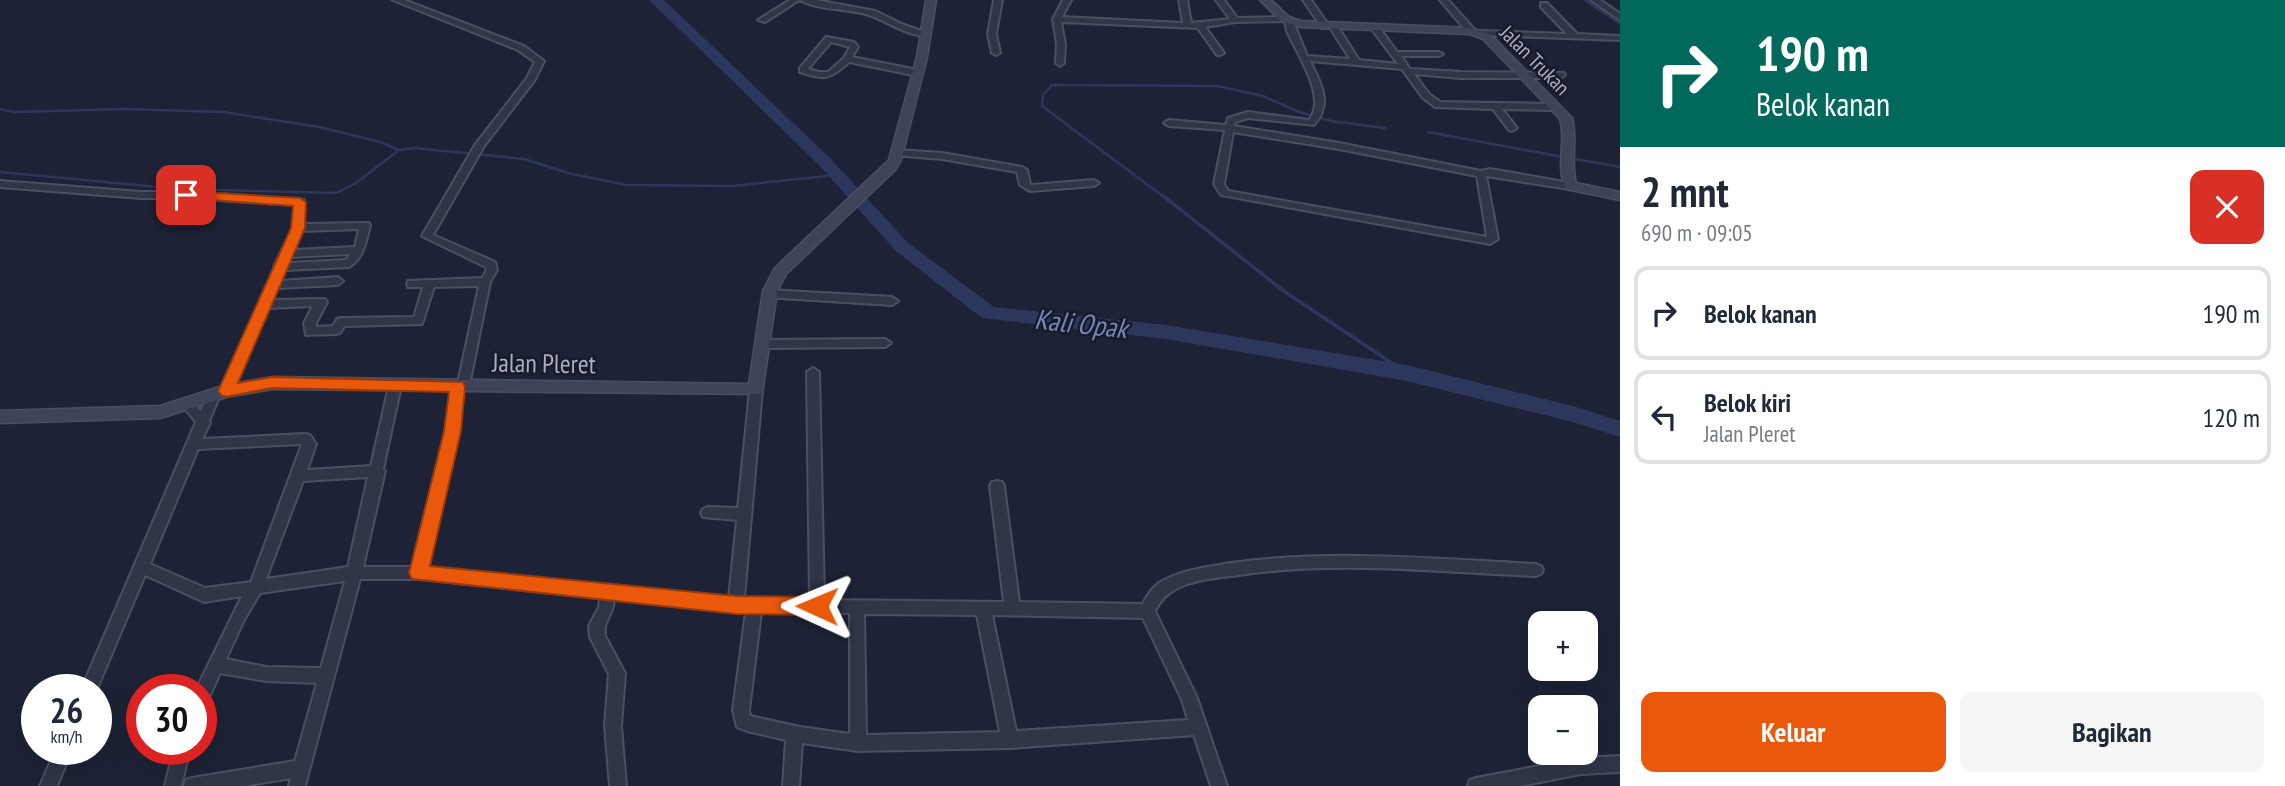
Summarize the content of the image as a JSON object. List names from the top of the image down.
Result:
{
  "streets": {
    "main road": ["Jalan Trukan", "Jalan Pleret"]
  },
  "water": ["Kali Opak"],
  "page": {
    "turn": ["190 m", "Belok kanan"],
    "heading": ["2 mnt", "690 m · 09:05"],
    "list": [
      {
        "name": "Belok kanan",
        "value": "190 m"
      },
      {
        "name": "Belok kiri",
        "note": "Jalan Pleret",
        "value": "120 m"
      }
    ],
    "map_buttons": ["+", "−"],
    "speed": "26 km/h",
    "limit": "30",
    "buttons": ["Keluar", "Bagikan"]
  }
}
